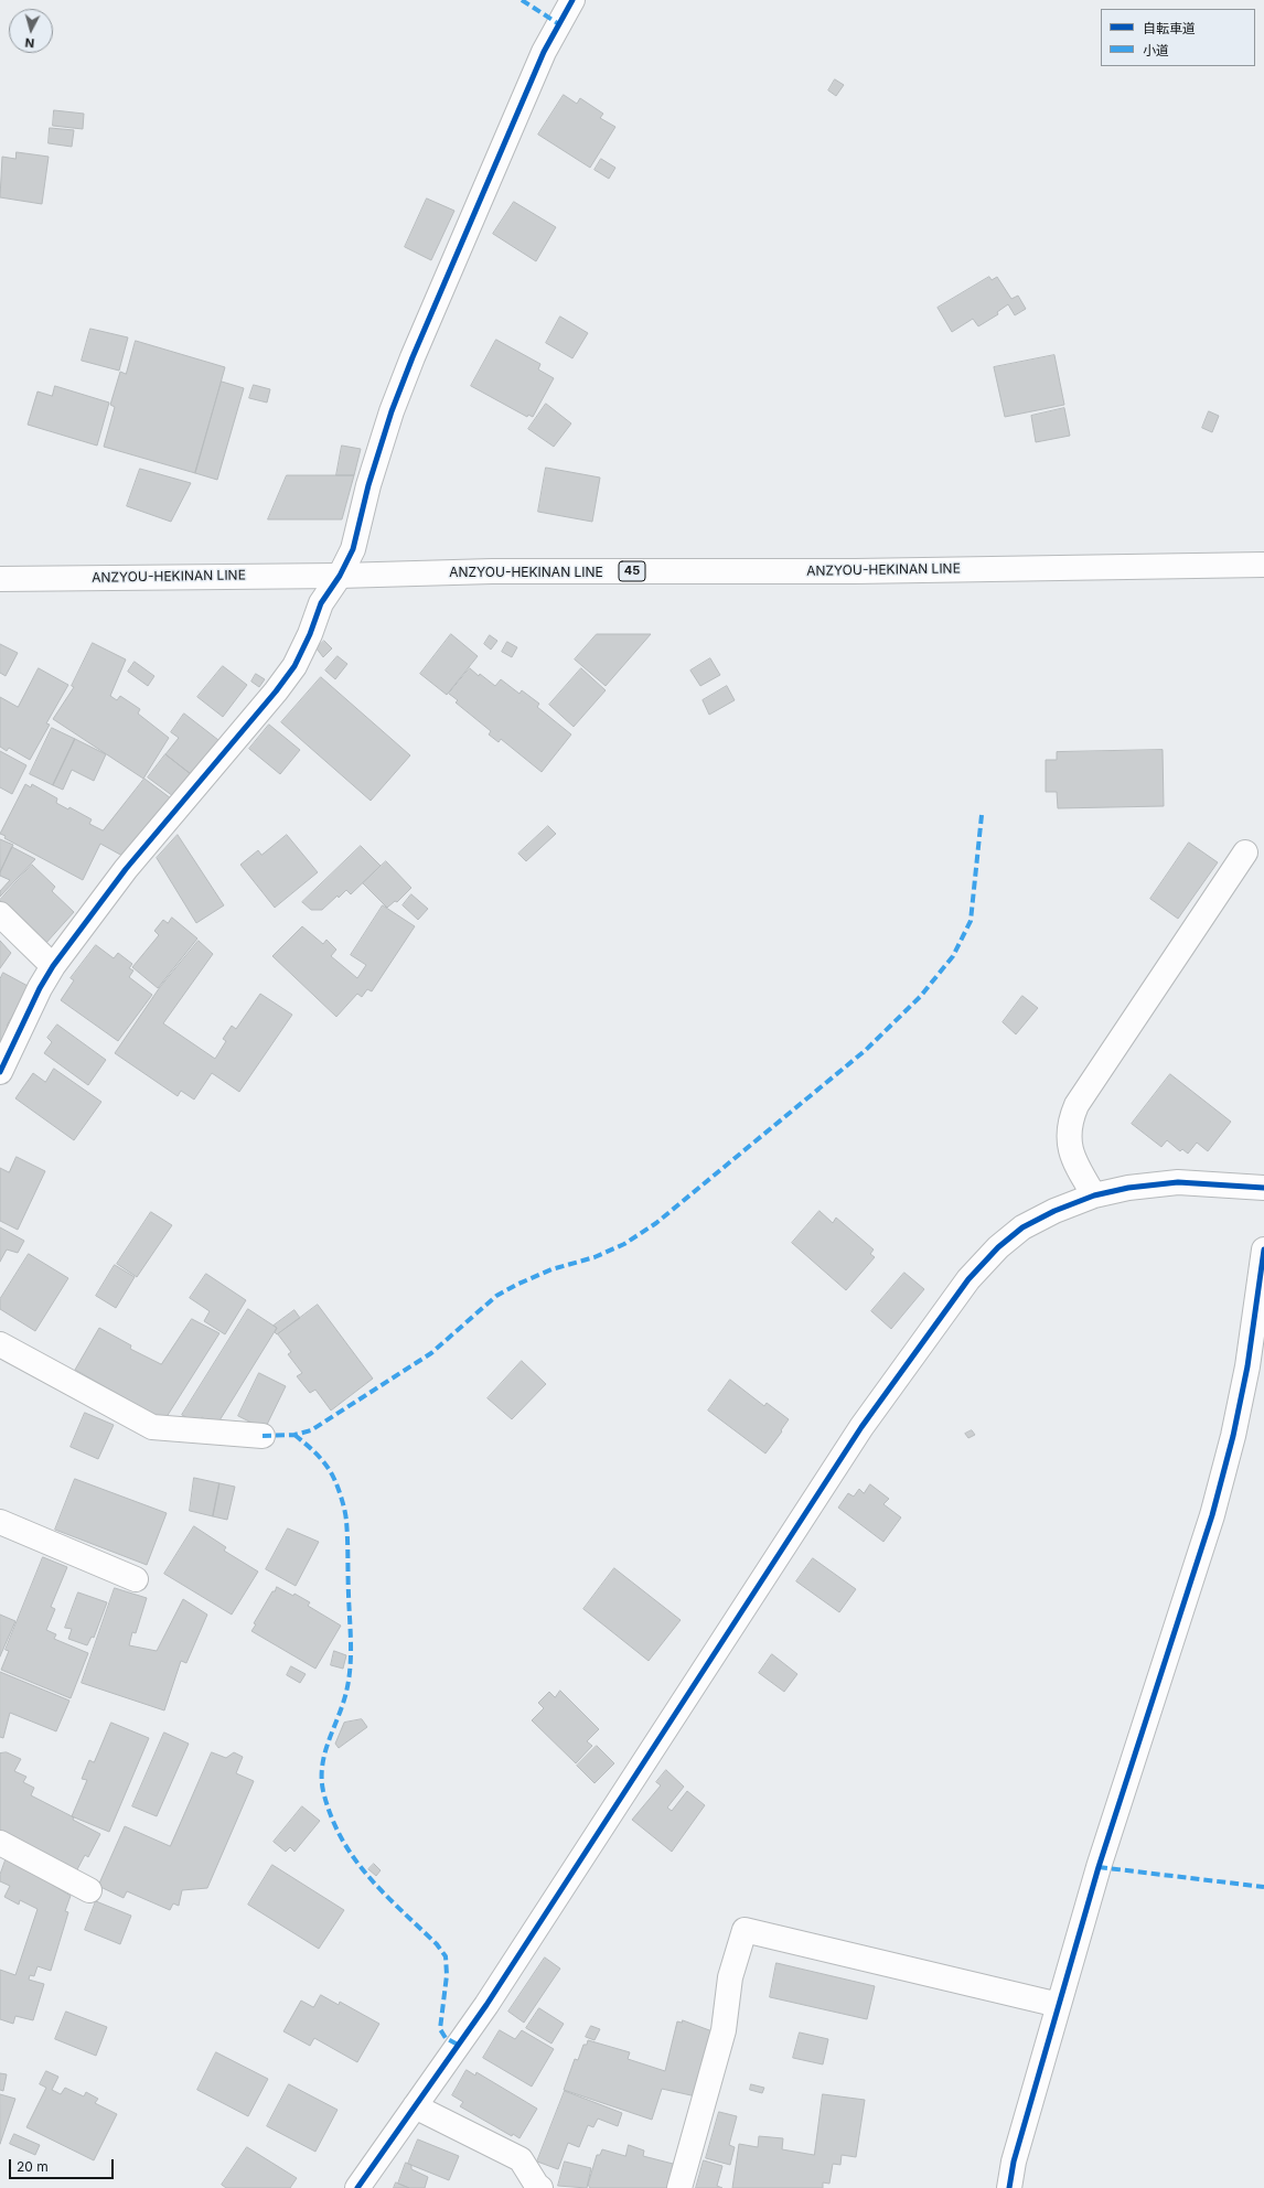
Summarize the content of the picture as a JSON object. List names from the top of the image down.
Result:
{
  "streets": {
    "street": ["ANZYOU-HEKINAN LINE", "45"]
  },
  "legend": ["自転車道", "小道"],
  "scale_bar": "20 m",
  "north": "bottom"
}
